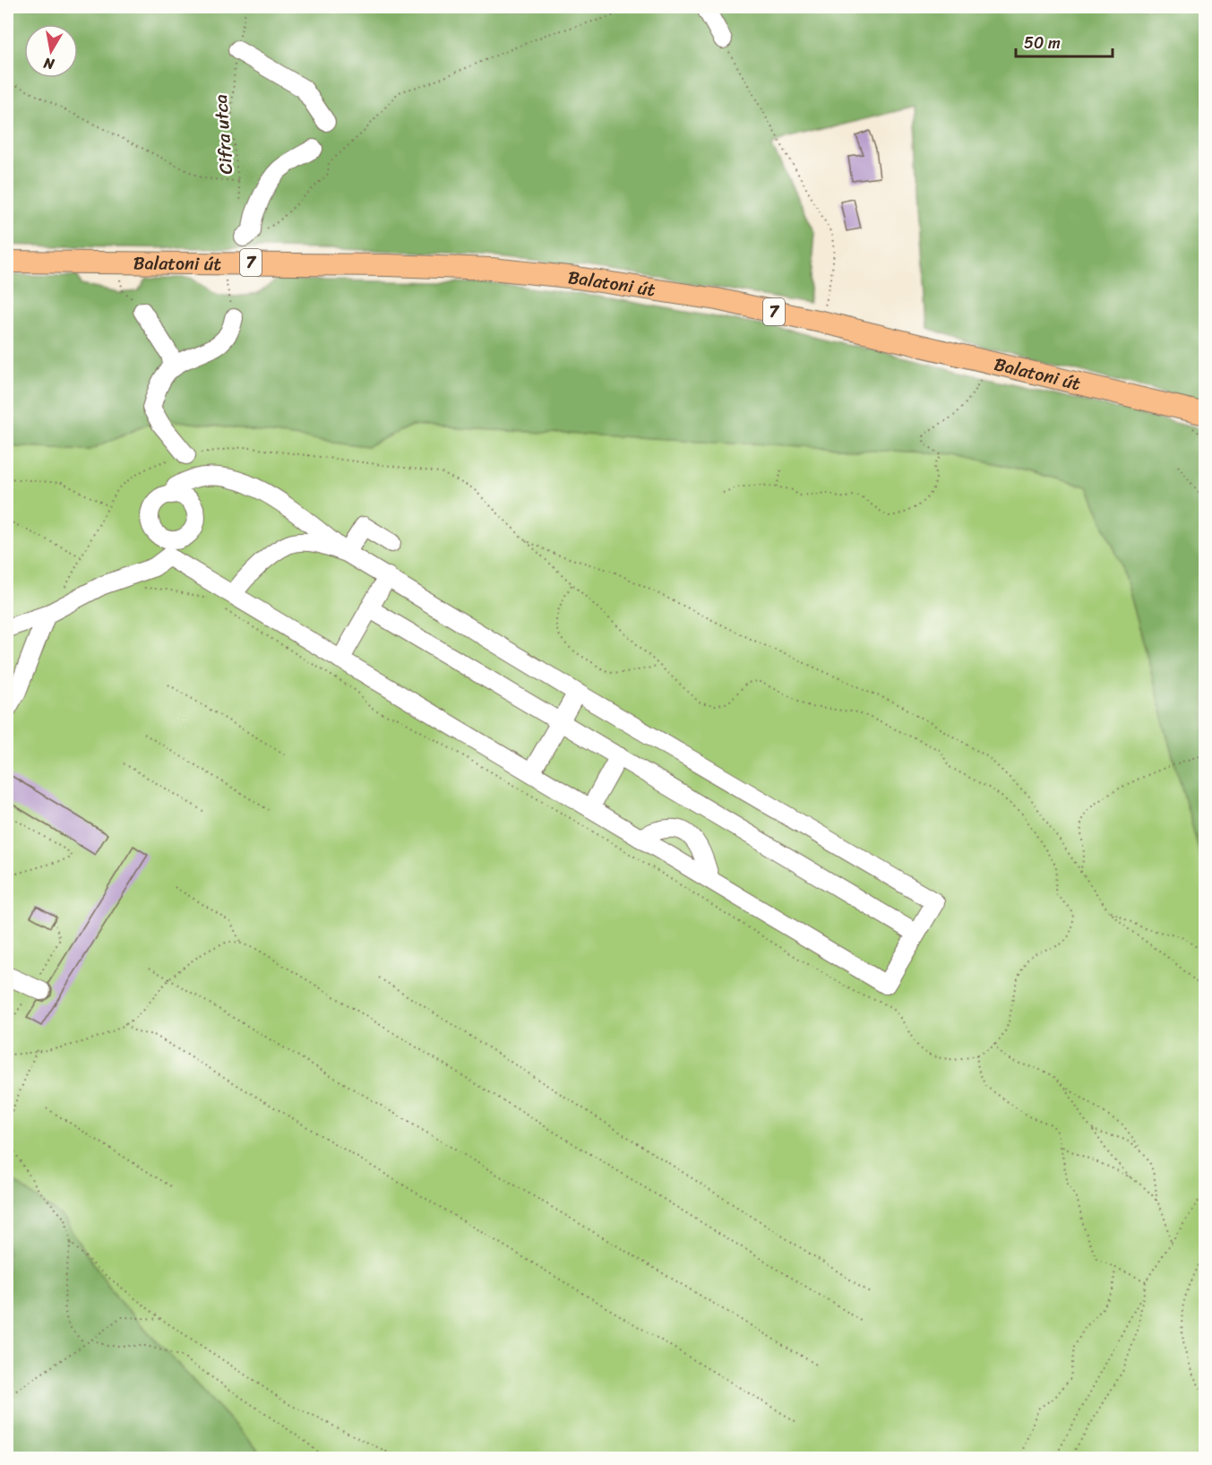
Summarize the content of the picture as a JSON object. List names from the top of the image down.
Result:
{
  "streets": {
    "main road": ["Balatoni út", "7"],
    "path": ["Cifra utca"]
  },
  "scale_bar": "50 m",
  "north": "bottom"
}
